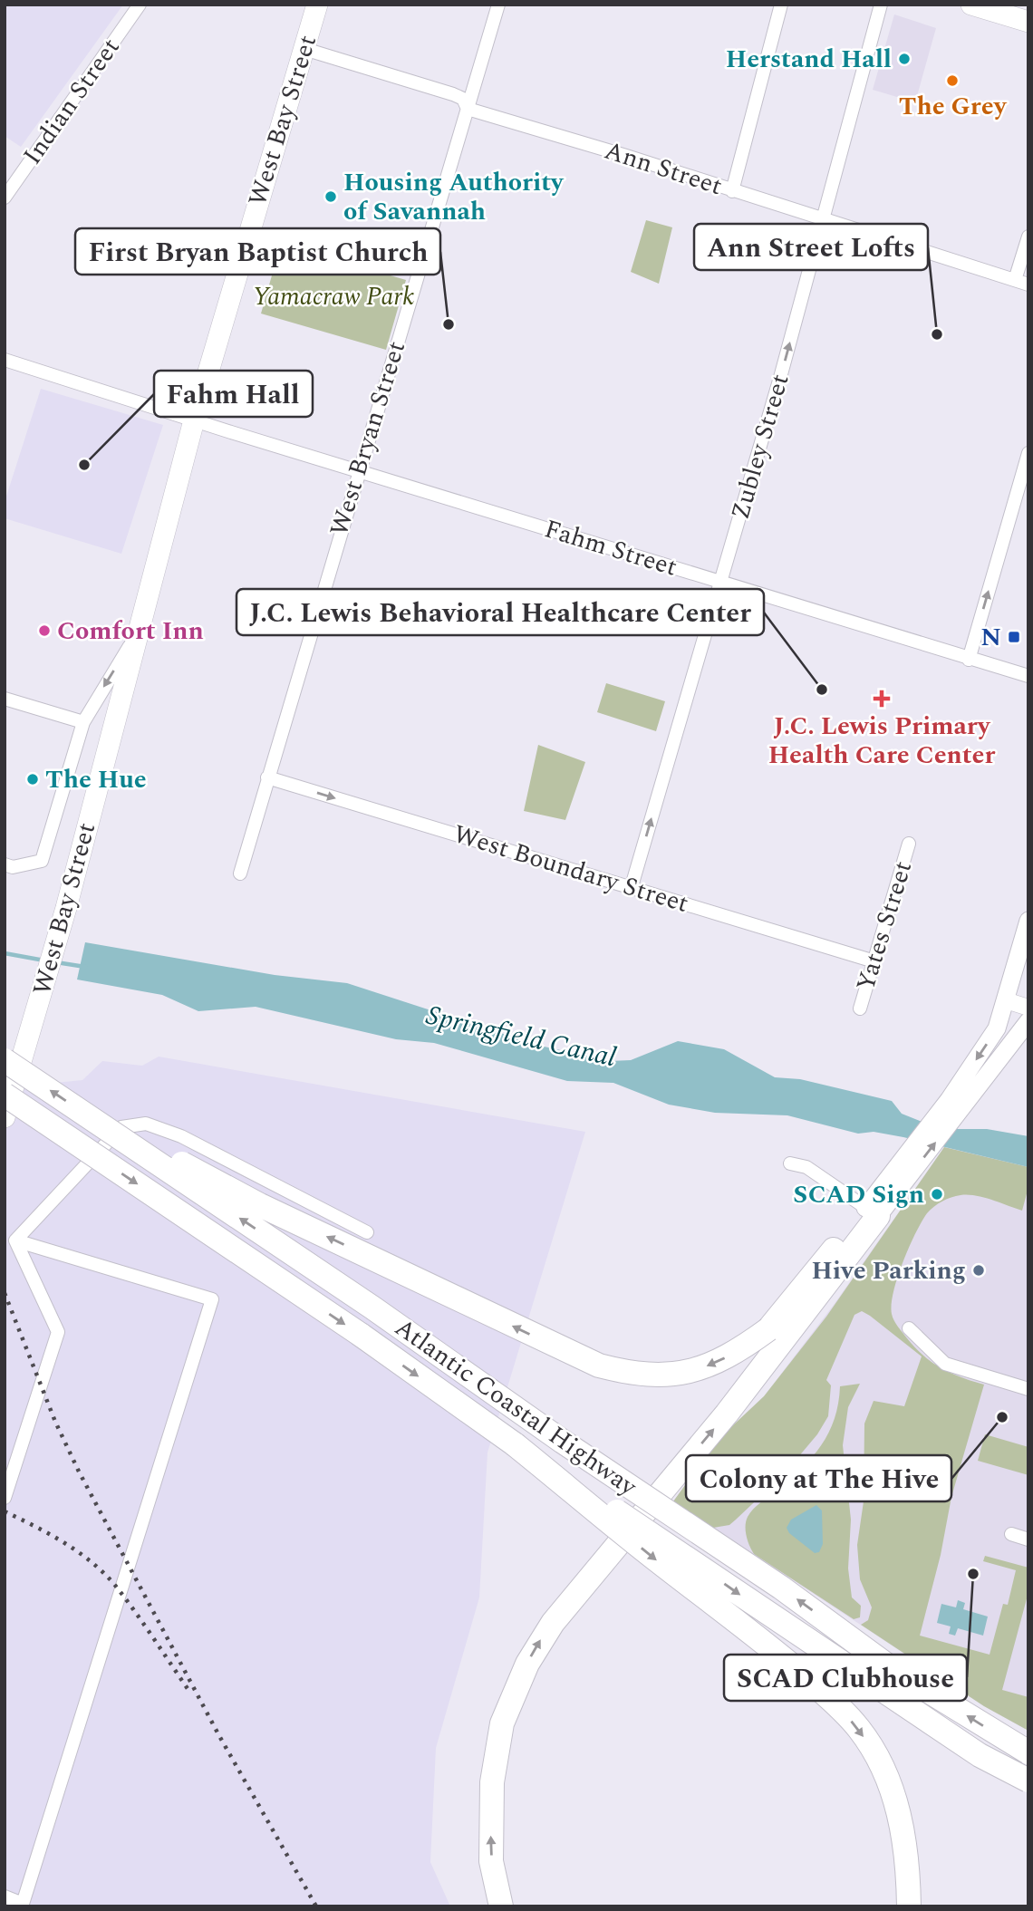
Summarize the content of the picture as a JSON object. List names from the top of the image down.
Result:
{
  "streets": {
    "highway": ["Atlantic Coastal Highway"],
    "main road": ["West Bay Street"],
    "street": [
      "Indian Street",
      "Ann Street",
      "West Bryan Street",
      "Zubley Street",
      "Fahm Street",
      "West Boundary Street",
      "Yates Street"
    ]
  },
  "crossings": [
    ["West Bay Street", "Ann Street"],
    ["West Bay Street", "Fahm Street"],
    ["Ann Street", "West Bryan Street"],
    ["Ann Street", "Zubley Street"],
    ["West Bryan Street", "Fahm Street"],
    ["West Bryan Street", "West Boundary Street"],
    ["Zubley Street", "Fahm Street"],
    ["Zubley Street", "West Boundary Street"],
    ["West Boundary Street", "Yates Street"]
  ],
  "one_way": ["Zubley Street", "West Boundary Street"],
  "water": ["Springfield Canal"],
  "parks": ["Yamacraw Park"],
  "places": {
    "other": [
      "Herstand Hall",
      "The Grey",
      "Housing Authority of Savannah",
      "First Bryan Baptist Church",
      "Ann Street Lofts",
      "Fahm Hall",
      "Comfort Inn",
      "J.C. Lewis Behavioral Healthcare Center",
      "The Hue",
      "SCAD Sign",
      "Hive Parking",
      "Colony at The Hive",
      "SCAD Clubhouse"
    ],
    "transit": ["N"],
    "health": ["J.C. Lewis Primary Health Care Center"]
  }
}
